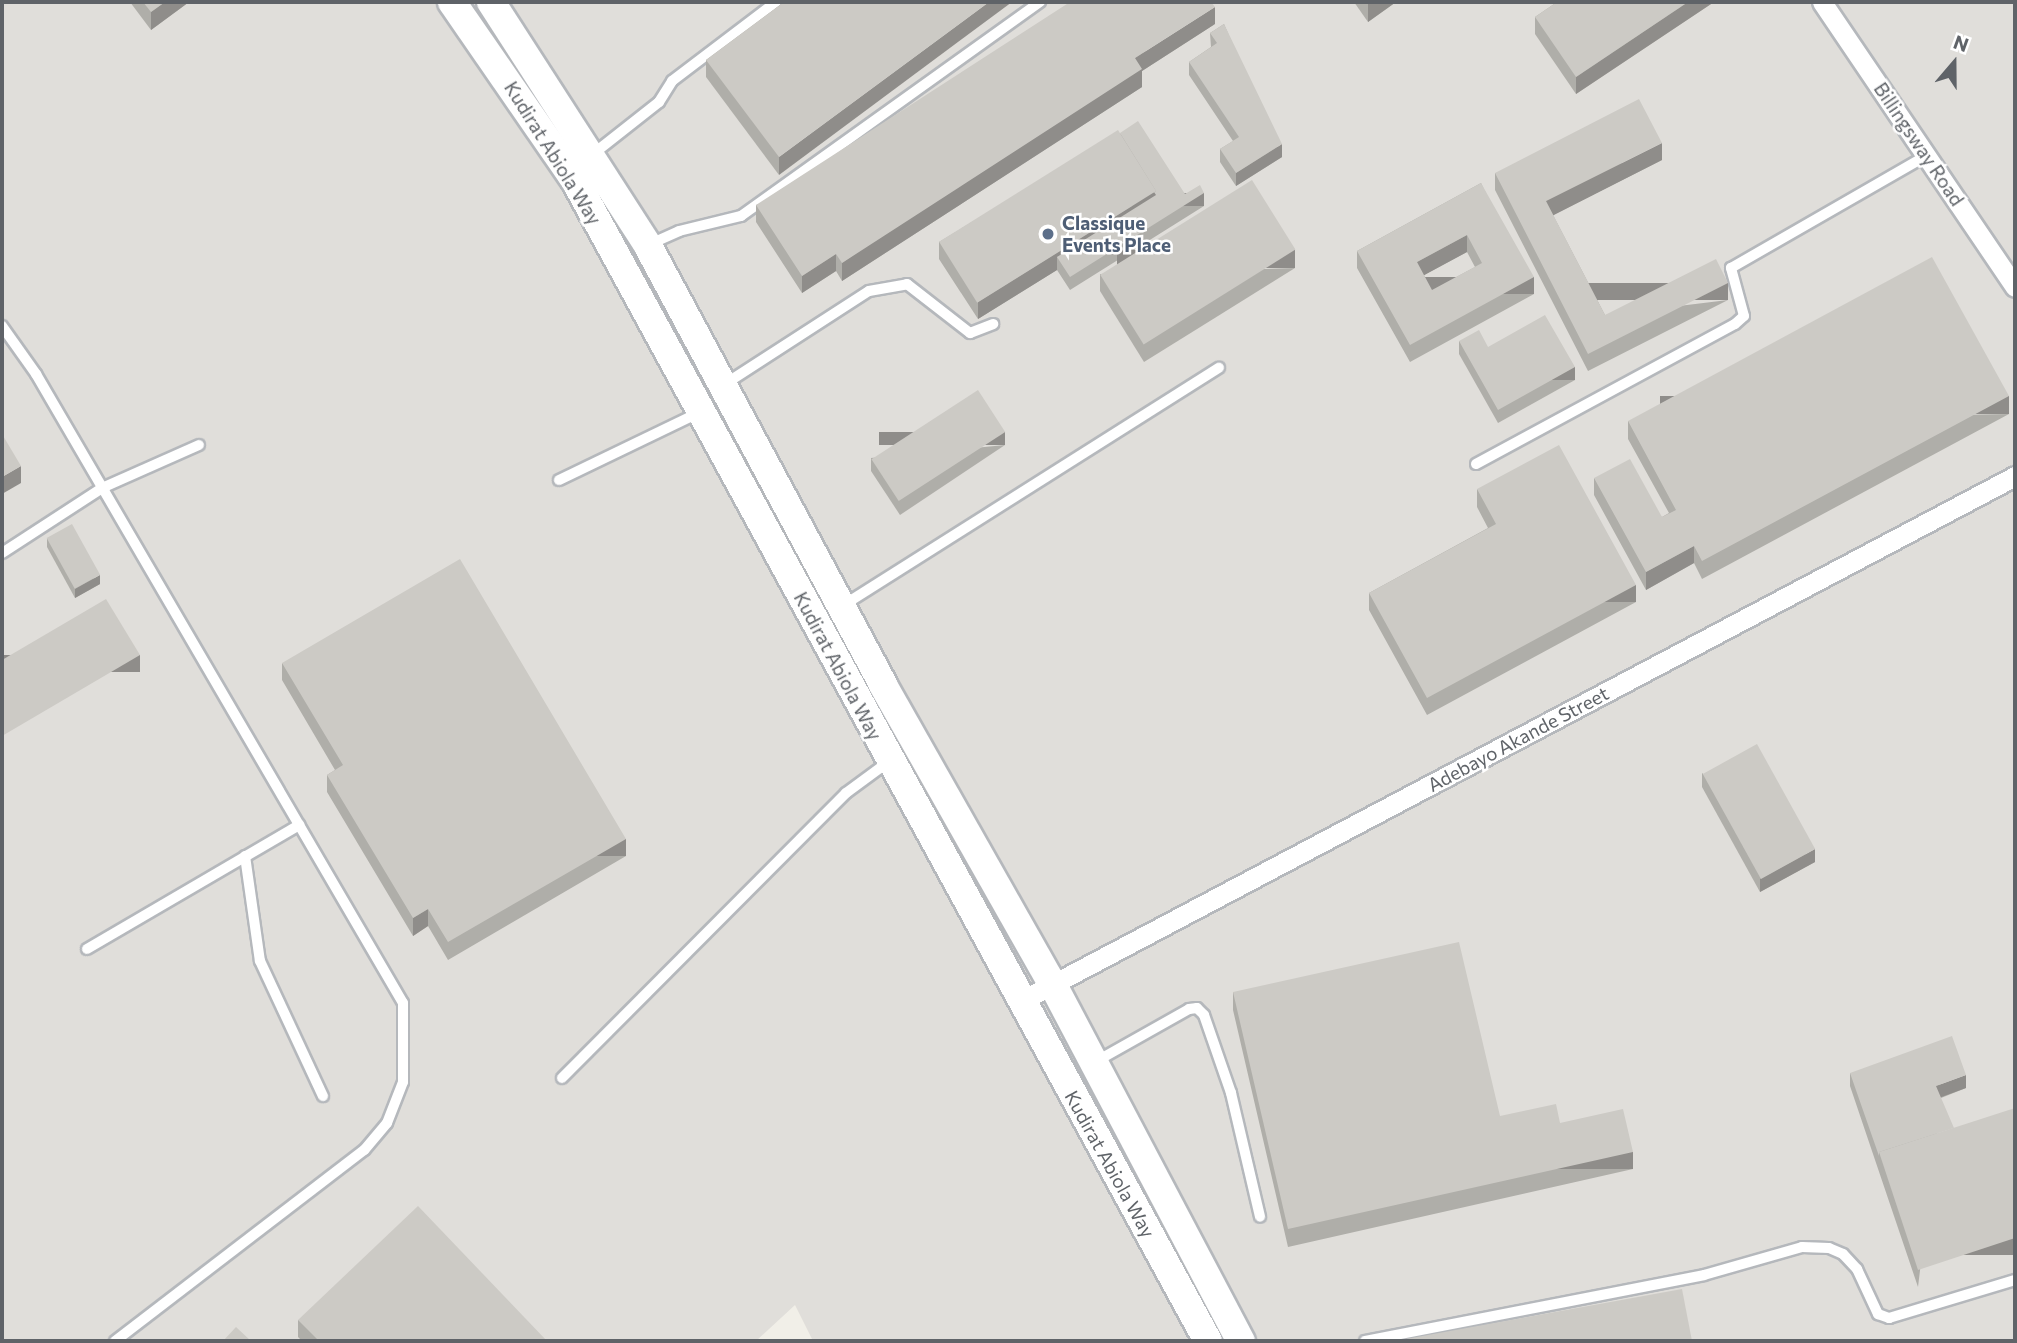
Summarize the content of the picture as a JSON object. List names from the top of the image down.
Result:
{
  "streets": {
    "main road": ["Kudirat Abiola Way"],
    "street": ["Billingsway Road", "Adebayo Akande Street"]
  },
  "crossings": [
    ["Kudirat Abiola Way", "Adebayo Akande Street"]
  ],
  "places": ["Classique Events Place"],
  "north": "top"
}
